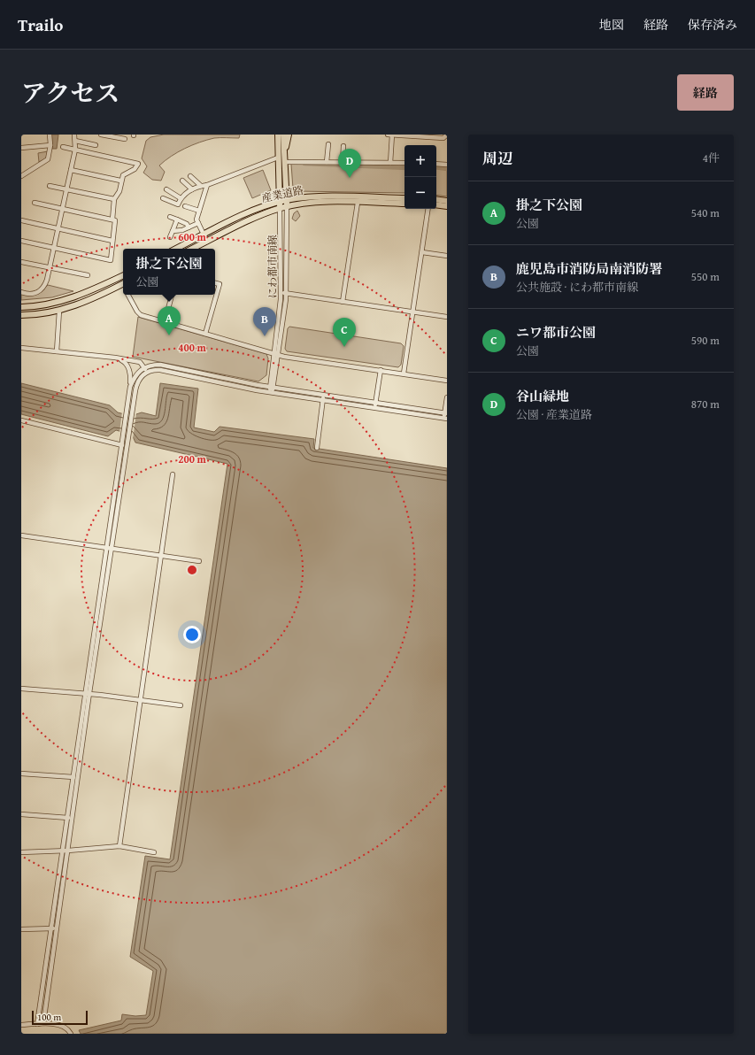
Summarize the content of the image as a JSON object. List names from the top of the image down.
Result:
{
  "streets": {
    "main road": ["産業道路"],
    "street": ["にわ都市南線"]
  },
  "crossings": [
    ["産業道路", "にわ都市南線"]
  ],
  "scale_bar": "100 m",
  "page": {
    "header": "Trailo",
    "nav": ["地図", "経路", "保存済み"],
    "title": "アクセス",
    "buttons": "経路",
    "heading": ["周辺", "4件"],
    "map_buttons": ["+", "−"],
    "pins": [
      "D",
      "A",
      "B",
      "C"
    ],
    "list": [
      {
        "mark": "A",
        "name": "掛之下公園",
        "note": "公園",
        "value": "540 m"
      },
      {
        "mark": "B",
        "name": "鹿児島市消防局南消防署",
        "note": "公共施設 · にわ都市南線",
        "value": "550 m"
      },
      {
        "mark": "C",
        "name": "ニワ都市公園",
        "note": "公園",
        "value": "590 m"
      },
      {
        "mark": "D",
        "name": "谷山緑地",
        "note": "公園 · 産業道路",
        "value": "870 m"
      }
    ],
    "popup": ["掛之下公園", "公園"],
    "scale": "100 m"
  },
  "rings": ["600 m", "400 m", "200 m"]
}
